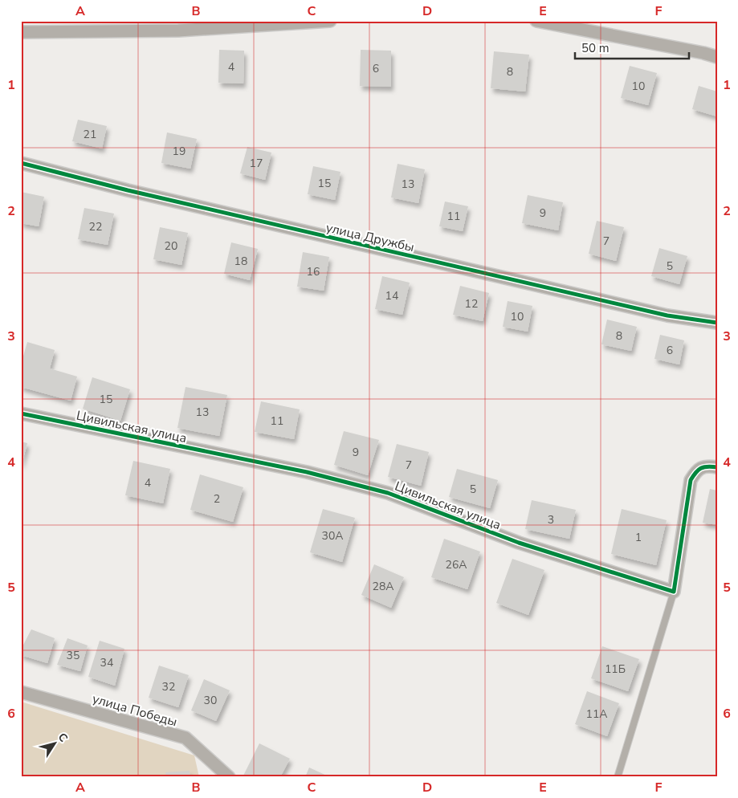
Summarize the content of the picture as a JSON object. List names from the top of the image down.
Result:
{
  "streets": {
    "street": ["улица Дружбы", "Цивильская улица", "улица Победы"]
  },
  "house_numbers": [
    "4",
    "6",
    "8",
    "10",
    "21",
    "19",
    "17",
    "15",
    "13",
    "9",
    "11",
    "22",
    "7",
    "20",
    "18",
    "5",
    "16",
    "14",
    "12",
    "10",
    "8",
    "6",
    "15",
    "13",
    "11",
    "9",
    "7",
    "4",
    "5",
    "2",
    "3",
    "30А",
    "1",
    "26А",
    "28А",
    "35",
    "34",
    "11Б",
    "32",
    "30",
    "11А"
  ],
  "scale_bar": "50 m",
  "north": "top right",
  "grid": {
    "columns": [
      "A",
      "B",
      "C",
      "D",
      "E",
      "F"
    ],
    "rows": [
      "1",
      "2",
      "3",
      "4",
      "5",
      "6"
    ]
  }
}
